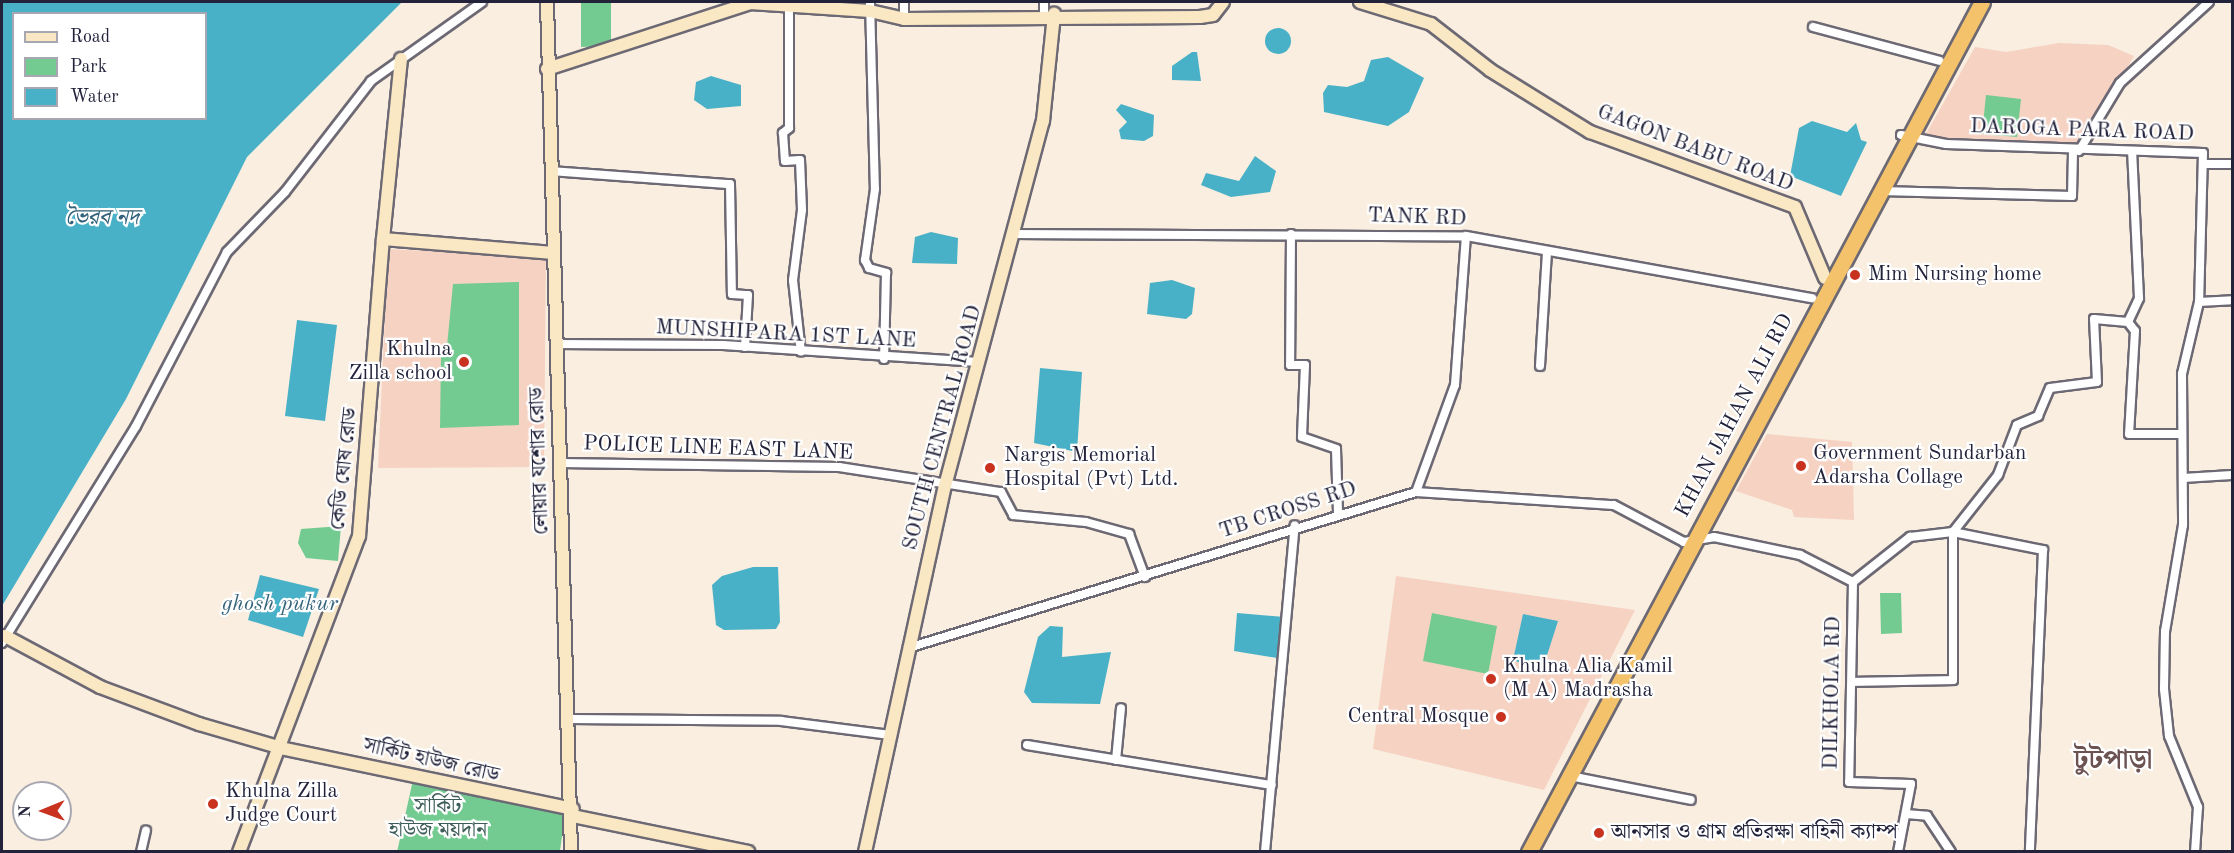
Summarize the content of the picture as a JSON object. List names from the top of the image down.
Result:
{
  "streets": {
    "highway": ["KHAN JAHAN ALI RD"],
    "street": [
      "DAROGA PARA ROAD",
      "GAGON BABU ROAD",
      "TANK RD",
      "MUNSHIPARA 1ST LANE",
      "SOUTH CENTRAL ROAD",
      "POLICE LINE EAST LANE",
      "লোয়ার যশোর রোড",
      "কেডি ঘোষ রোড",
      "TB CROSS RD",
      "DILKHOLA RD",
      "সার্কিট হাউজ রোড"
    ]
  },
  "crossings": [
    ["DAROGA PARA ROAD", "KHAN JAHAN ALI RD"],
    ["GAGON BABU ROAD", "KHAN JAHAN ALI RD"],
    ["TANK RD", "KHAN JAHAN ALI RD"],
    ["TANK RD", "SOUTH CENTRAL ROAD"],
    ["MUNSHIPARA 1ST LANE", "SOUTH CENTRAL ROAD"],
    ["MUNSHIPARA 1ST LANE", "লোয়ার যশোর রোড"],
    ["KHAN JAHAN ALI RD", "TB CROSS RD"],
    ["SOUTH CENTRAL ROAD", "POLICE LINE EAST LANE"],
    ["SOUTH CENTRAL ROAD", "TB CROSS RD"],
    ["POLICE LINE EAST LANE", "লোয়ার যশোর রোড"],
    ["POLICE LINE EAST LANE", "TB CROSS RD"],
    ["লোয়ার যশোর রোড", "সার্কিট হাউজ রোড"],
    ["কেডি ঘোষ রোড", "সার্কিট হাউজ রোড"],
    ["TB CROSS RD", "DILKHOLA RD"]
  ],
  "districts": ["টুটপাড়া"],
  "water": ["ভৈরব নদ", "ghosh pukur"],
  "parks": ["সার্কিট হাউজ ময়দান"],
  "places": [
    "Mim Nursing home",
    "Khulna Zilla school",
    "Government Sundarban Adarsha Collage",
    "Nargis Memorial Hospital (Pvt) Ltd.",
    "Khulna Alia Kamil (M A) Madrasha",
    "Central Mosque",
    "Khulna Zilla Judge Court",
    "আনসার ও গ্রাম প্রতিরক্ষা বাহিনী ক্যাম্প"
  ],
  "legend": ["Road", "Park", "Water"],
  "north": "left"
}
